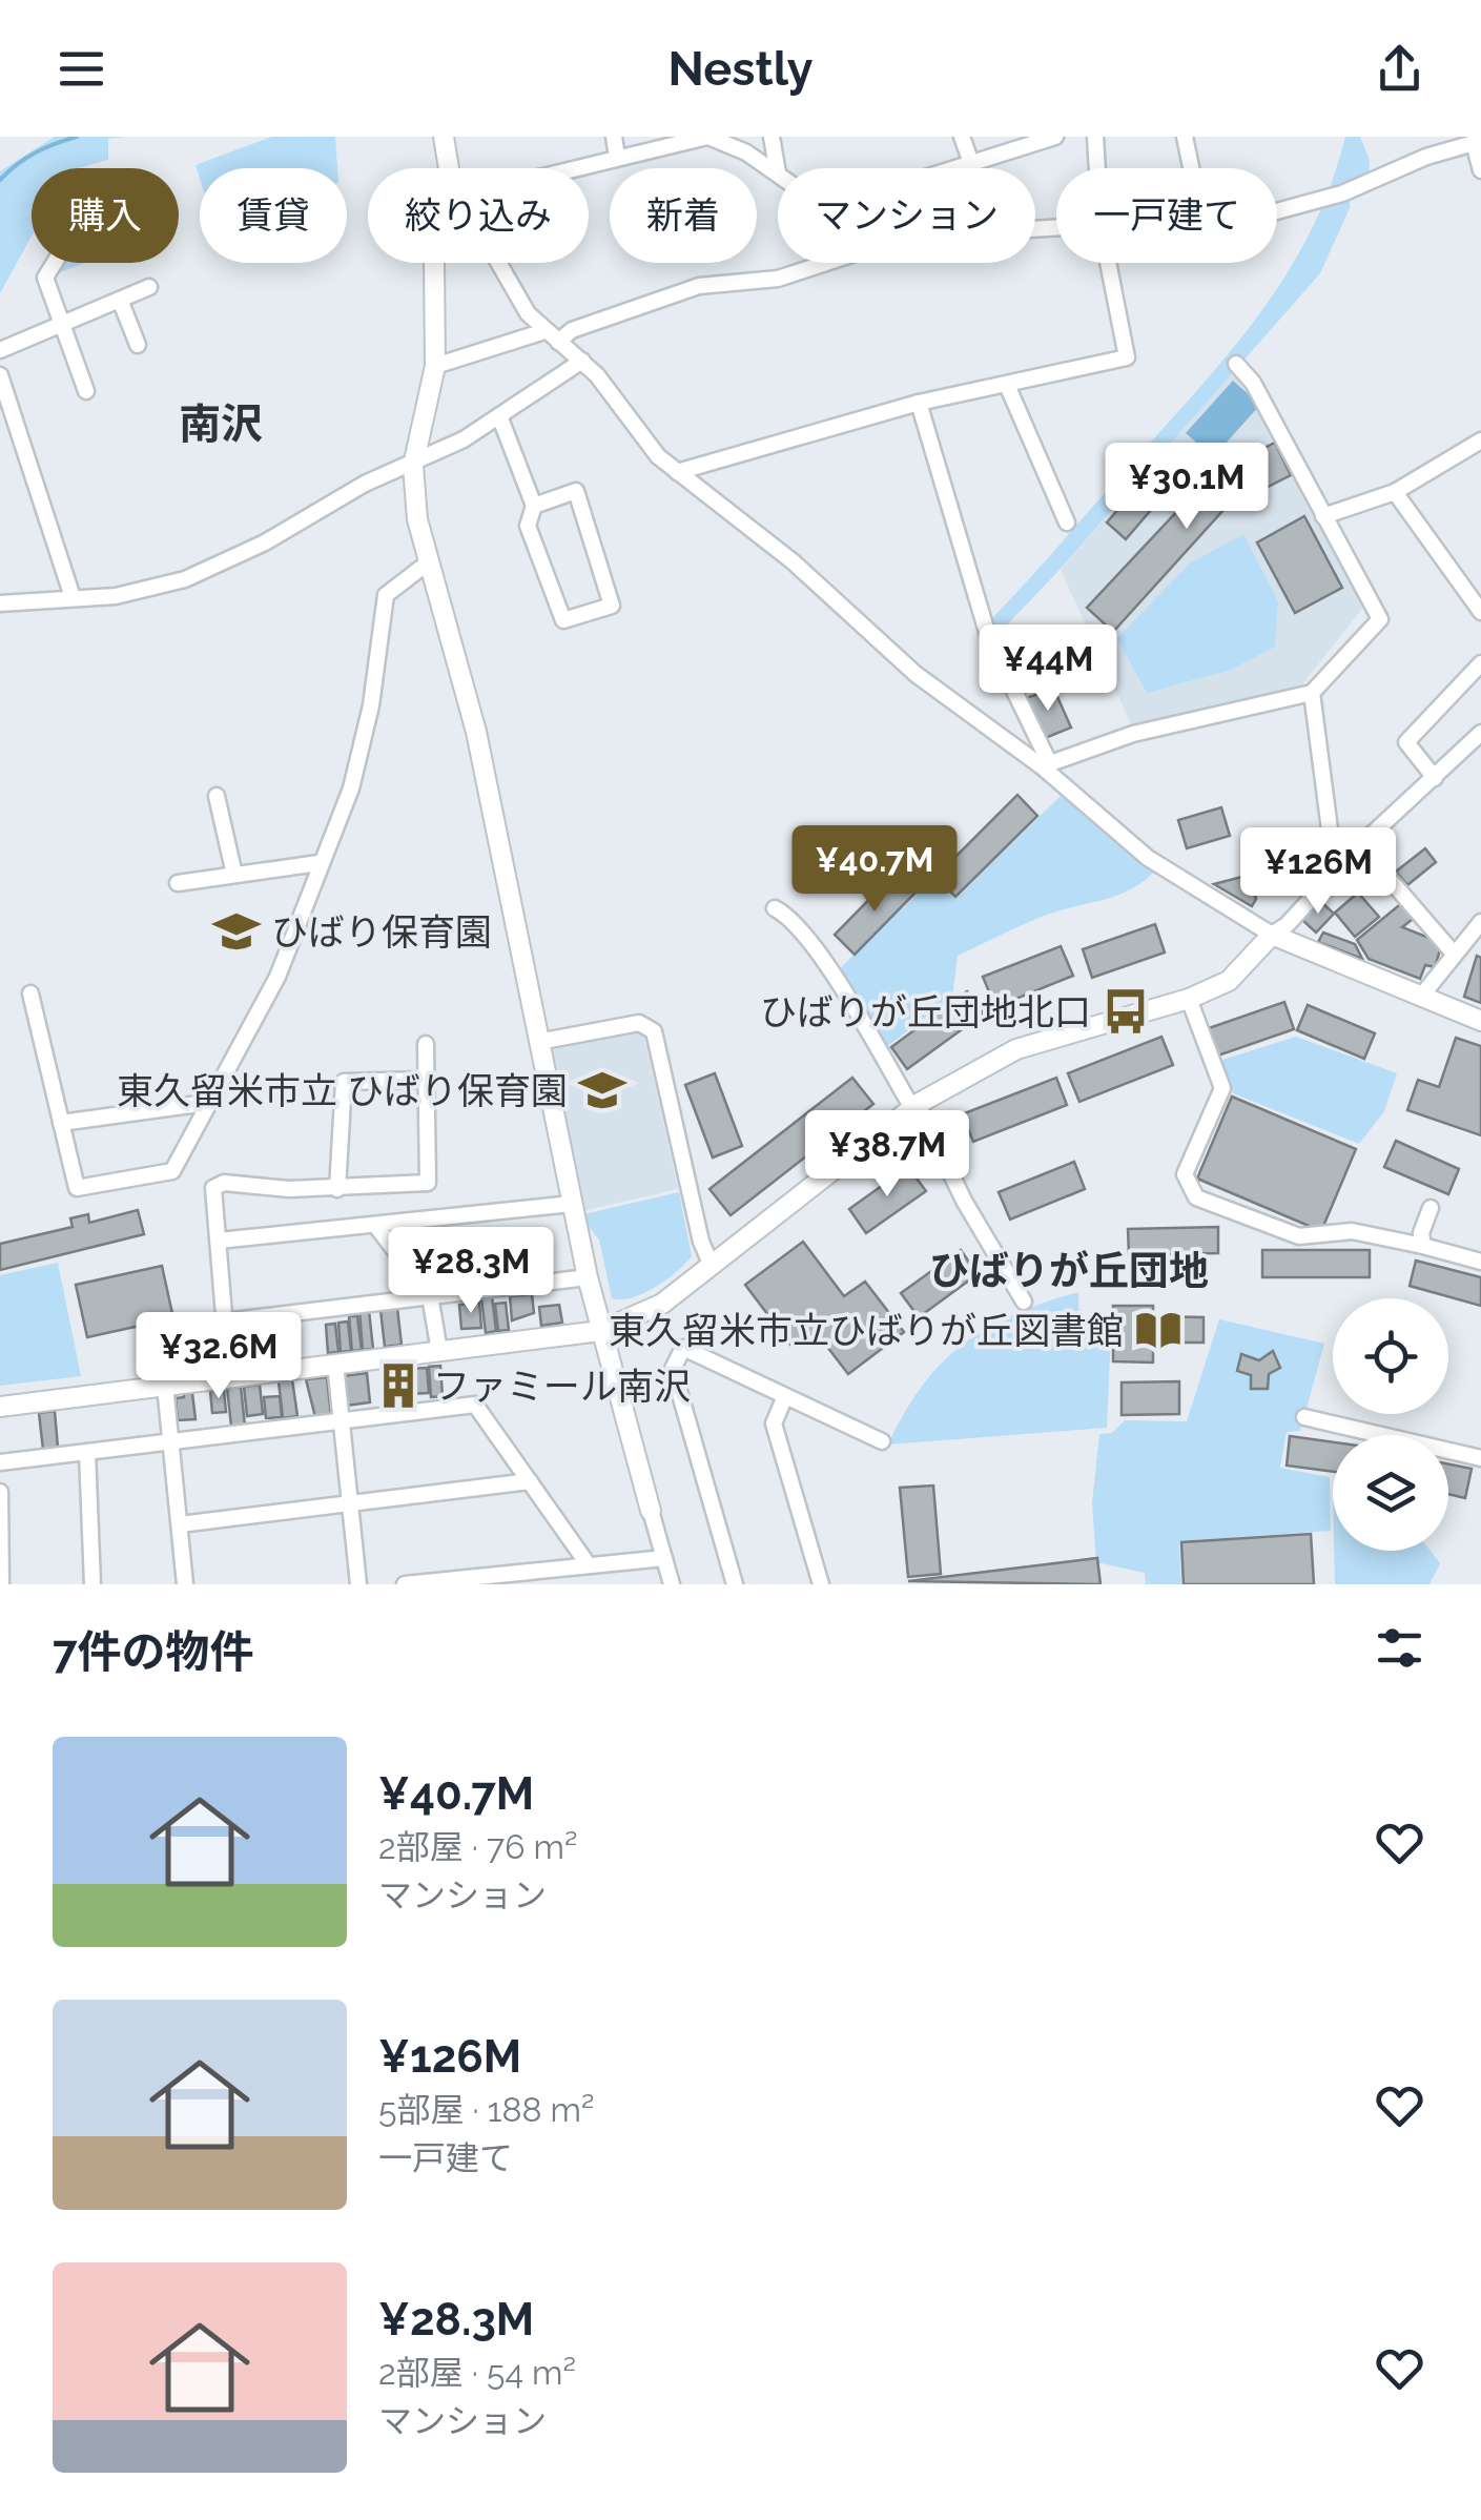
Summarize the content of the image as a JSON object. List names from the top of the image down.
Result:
{
  "districts": ["南沢", "ひばりが丘団地"],
  "places": {
    "school or university": ["ひばり保育園", "東久留米市立 ひばり保育園"],
    "bus stop": ["ひばりが丘団地北口"],
    "library": ["東久留米市立ひばりが丘図書館"],
    "building": ["ファミール南沢"]
  },
  "page": {
    "header": "Nestly",
    "chip": [
      "購入",
      "賃貸",
      "絞り込み",
      "新着",
      "マンション",
      "一戸建て"
    ],
    "price": [
      "¥30.1M",
      "¥44M",
      "¥40.7M",
      "¥126M",
      "¥38.7M",
      "¥28.3M",
      "¥32.6M"
    ],
    "heading": "7件の物件",
    "list": [
      {
        "name": "¥40.7M",
        "note": "2部屋 · 76 m² · マンション"
      },
      {
        "name": "¥126M",
        "note": "5部屋 · 188 m² · 一戸建て"
      },
      {
        "name": "¥28.3M",
        "note": "2部屋 · 54 m² · マンション"
      }
    ]
  }
}
